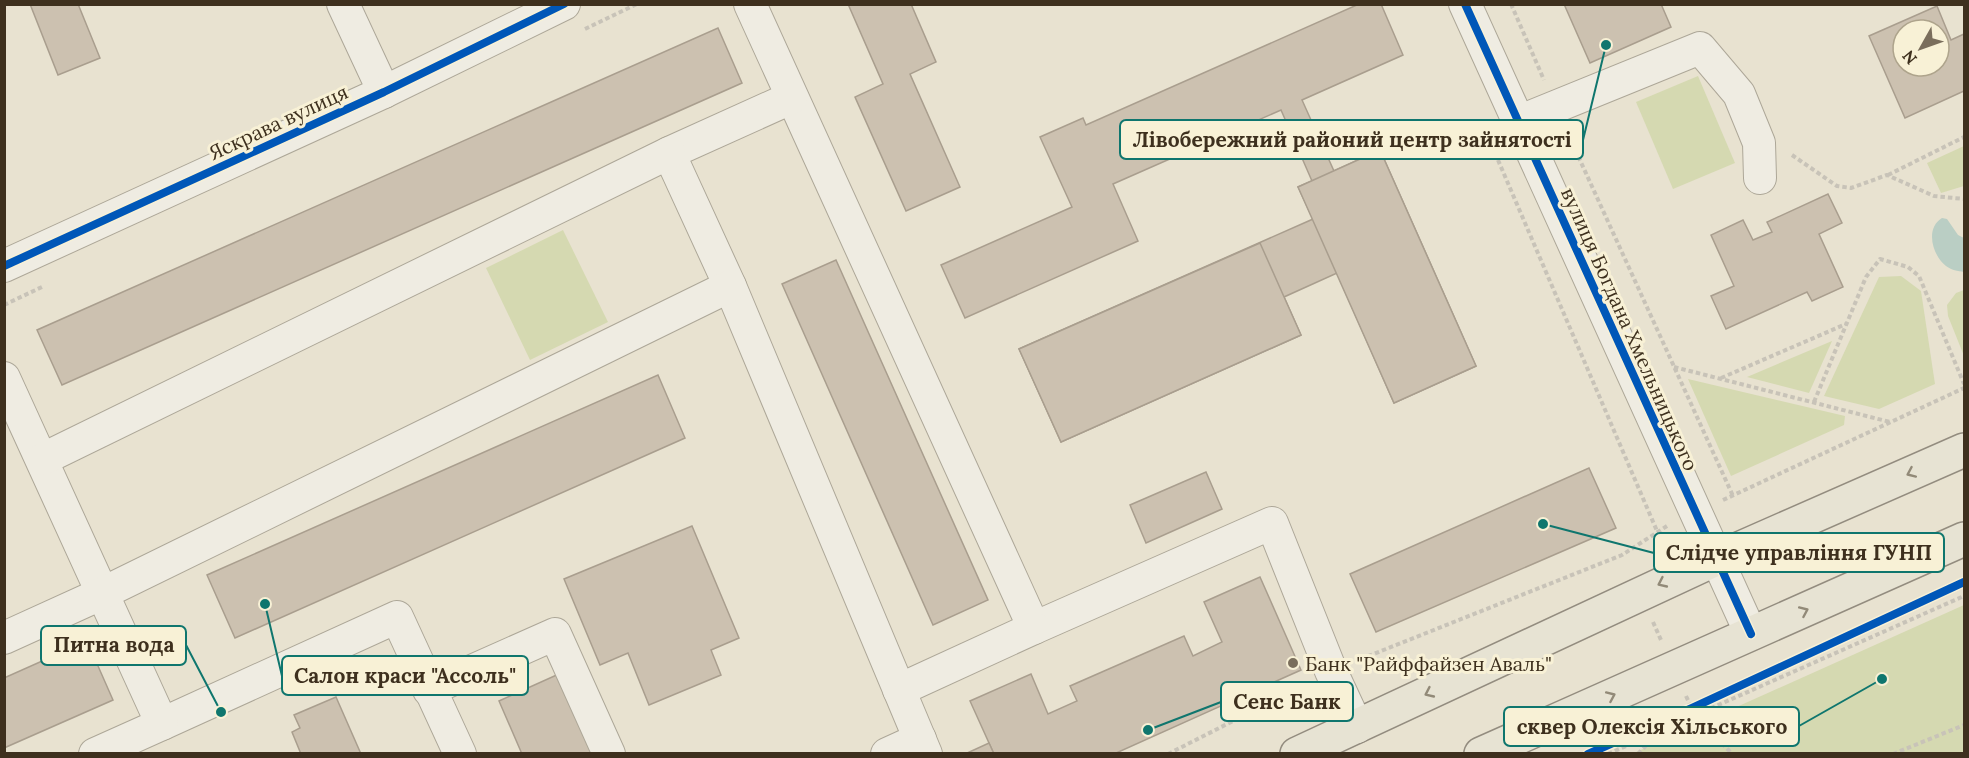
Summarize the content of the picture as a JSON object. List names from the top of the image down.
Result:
{
  "streets": {
    "street": ["Яскрава вулиця", "вулиця Богдана Хмельницького"]
  },
  "places": [
    "Лівобережний районий центр зайнятості",
    "Слідче управління ГУНП",
    "Салон краси \"Ассоль\"",
    "Банк \"Райффайзен Аваль\"",
    "сквер Олексія Хільського",
    "Питна вода",
    "Сенс Банк"
  ],
  "north": "bottom left"
}
